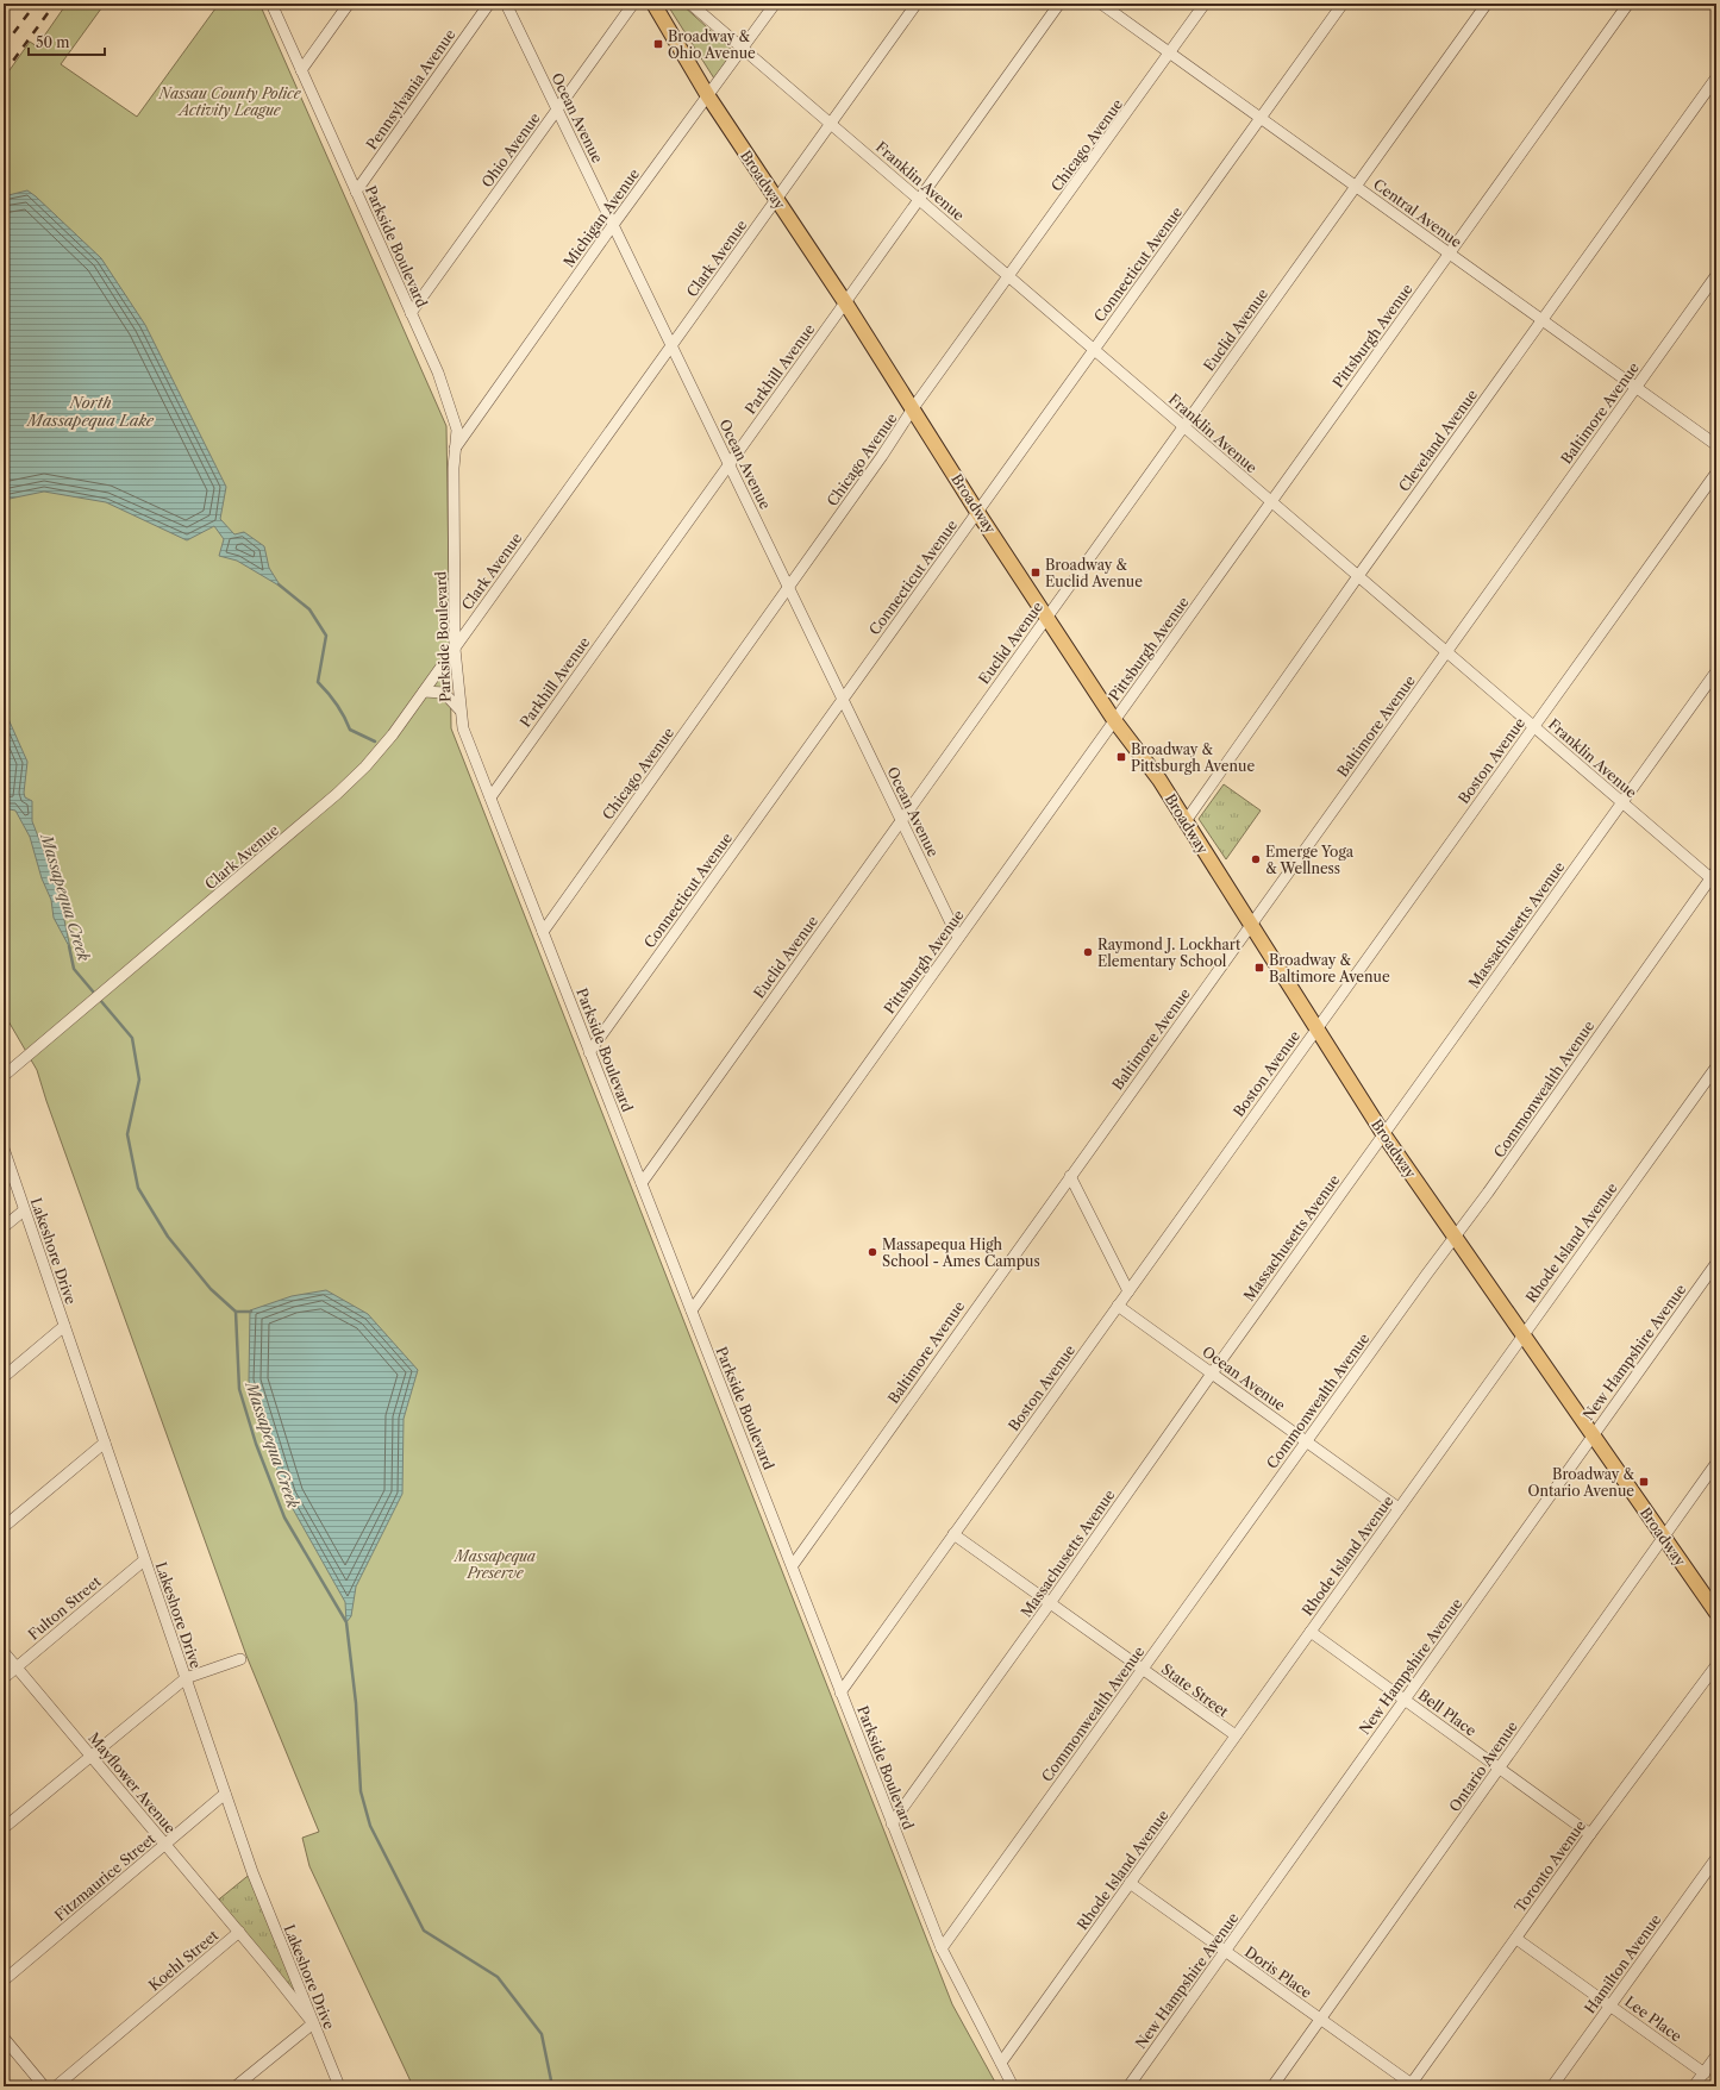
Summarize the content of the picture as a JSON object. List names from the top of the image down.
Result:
{
  "streets": {
    "main road": ["Broadway"],
    "street": [
      "Pennsylvania Avenue",
      "Ocean Avenue",
      "Chicago Avenue",
      "Ohio Avenue",
      "Franklin Avenue",
      "Central Avenue",
      "Michigan Avenue",
      "Parkside Boulevard",
      "Clark Avenue",
      "Connecticut Avenue",
      "Euclid Avenue",
      "Pittsburgh Avenue",
      "Parkhill Avenue",
      "Baltimore Avenue",
      "Cleveland Avenue",
      "Boston Avenue",
      "Massachusetts Avenue",
      "Commonwealth Avenue",
      "Rhode Island Avenue",
      "Lakeshore Drive",
      "New Hampshire Avenue",
      "Fulton Street",
      "State Street",
      "Bell Place",
      "Ontario Avenue",
      "Mayflower Avenue",
      "Toronto Avenue",
      "Fitzmaurice Street",
      "Koehl Street",
      "Hamilton Avenue",
      "Doris Place",
      "Lee Place"
    ]
  },
  "crossings": [
    ["Pennsylvania Avenue", "Parkside Boulevard"],
    ["Ocean Avenue", "Chicago Avenue"],
    ["Ocean Avenue", "Ohio Avenue"],
    ["Ocean Avenue", "Michigan Avenue"],
    ["Ocean Avenue", "Clark Avenue"],
    ["Ocean Avenue", "Connecticut Avenue"],
    ["Ocean Avenue", "Euclid Avenue"],
    ["Ocean Avenue", "Pittsburgh Avenue"],
    ["Ocean Avenue", "Parkhill Avenue"],
    ["Ocean Avenue", "Boston Avenue"],
    ["Ocean Avenue", "Massachusetts Avenue"],
    ["Ocean Avenue", "Commonwealth Avenue"],
    ["Ocean Avenue", "Rhode Island Avenue"],
    ["Chicago Avenue", "Broadway"],
    ["Chicago Avenue", "Franklin Avenue"],
    ["Chicago Avenue", "Central Avenue"],
    ["Chicago Avenue", "Parkside Boulevard"],
    ["Ohio Avenue", "Parkside Boulevard"],
    ["Broadway", "Michigan Avenue"],
    ["Broadway", "Clark Avenue"],
    ["Broadway", "Connecticut Avenue"],
    ["Broadway", "Euclid Avenue"],
    ["Broadway", "Pittsburgh Avenue"],
    ["Broadway", "Parkhill Avenue"],
    ["Broadway", "Baltimore Avenue"],
    ["Broadway", "Cleveland Avenue"],
    ["Broadway", "Boston Avenue"],
    ["Broadway", "Massachusetts Avenue"],
    ["Broadway", "Commonwealth Avenue"],
    ["Broadway", "Rhode Island Avenue"],
    ["Broadway", "New Hampshire Avenue"],
    ["Broadway", "Ontario Avenue"],
    ["Franklin Avenue", "Michigan Avenue"],
    ["Franklin Avenue", "Clark Avenue"],
    ["Franklin Avenue", "Connecticut Avenue"],
    ["Franklin Avenue", "Euclid Avenue"],
    ["Franklin Avenue", "Pittsburgh Avenue"],
    ["Franklin Avenue", "Parkhill Avenue"],
    ["Franklin Avenue", "Baltimore Avenue"],
    ["Franklin Avenue", "Cleveland Avenue"],
    ["Franklin Avenue", "Boston Avenue"],
    ["Franklin Avenue", "Massachusetts Avenue"],
    ["Franklin Avenue", "Commonwealth Avenue"],
    ["Central Avenue", "Connecticut Avenue"],
    ["Central Avenue", "Euclid Avenue"],
    ["Central Avenue", "Pittsburgh Avenue"],
    ["Central Avenue", "Baltimore Avenue"],
    ["Central Avenue", "Cleveland Avenue"],
    ["Michigan Avenue", "Parkside Boulevard"],
    ["Parkside Boulevard", "Clark Avenue"],
    ["Parkside Boulevard", "Connecticut Avenue"],
    ["Parkside Boulevard", "Euclid Avenue"],
    ["Parkside Boulevard", "Pittsburgh Avenue"],
    ["Parkside Boulevard", "Parkhill Avenue"],
    ["Parkside Boulevard", "Baltimore Avenue"],
    ["Parkside Boulevard", "Boston Avenue"],
    ["Parkside Boulevard", "Massachusetts Avenue"],
    ["Parkside Boulevard", "Commonwealth Avenue"],
    ["Parkside Boulevard", "Rhode Island Avenue"],
    ["Boston Avenue", "State Street"],
    ["Massachusetts Avenue", "State Street"],
    ["Commonwealth Avenue", "State Street"],
    ["Rhode Island Avenue", "State Street"],
    ["Rhode Island Avenue", "Bell Place"],
    ["Rhode Island Avenue", "Doris Place"],
    ["Lakeshore Drive", "Fulton Street"],
    ["Lakeshore Drive", "Fitzmaurice Street"],
    ["Lakeshore Drive", "Koehl Street"],
    ["New Hampshire Avenue", "Bell Place"],
    ["New Hampshire Avenue", "Doris Place"],
    ["Fulton Street", "Mayflower Avenue"],
    ["Bell Place", "Ontario Avenue"],
    ["Bell Place", "Toronto Avenue"],
    ["Ontario Avenue", "Doris Place"],
    ["Mayflower Avenue", "Fitzmaurice Street"],
    ["Mayflower Avenue", "Koehl Street"],
    ["Toronto Avenue", "Doris Place"],
    ["Toronto Avenue", "Lee Place"],
    ["Hamilton Avenue", "Lee Place"]
  ],
  "water": ["North Massapequa Lake", "Massapequa Creek"],
  "parks": ["Nassau County Police Activity League", "Massapequa Preserve"],
  "places": {
    "transit": [
      "Broadway & Ohio Avenue",
      "Broadway & Euclid Avenue",
      "Broadway & Pittsburgh Avenue",
      "Broadway & Baltimore Avenue",
      "Broadway & Ontario Avenue"
    ],
    "other": ["Emerge Yoga & Wellness", "Raymond J. Lockhart Elementary School", "Massapequa High School - Ames Campus"]
  },
  "scale_bar": "50 m"
}
